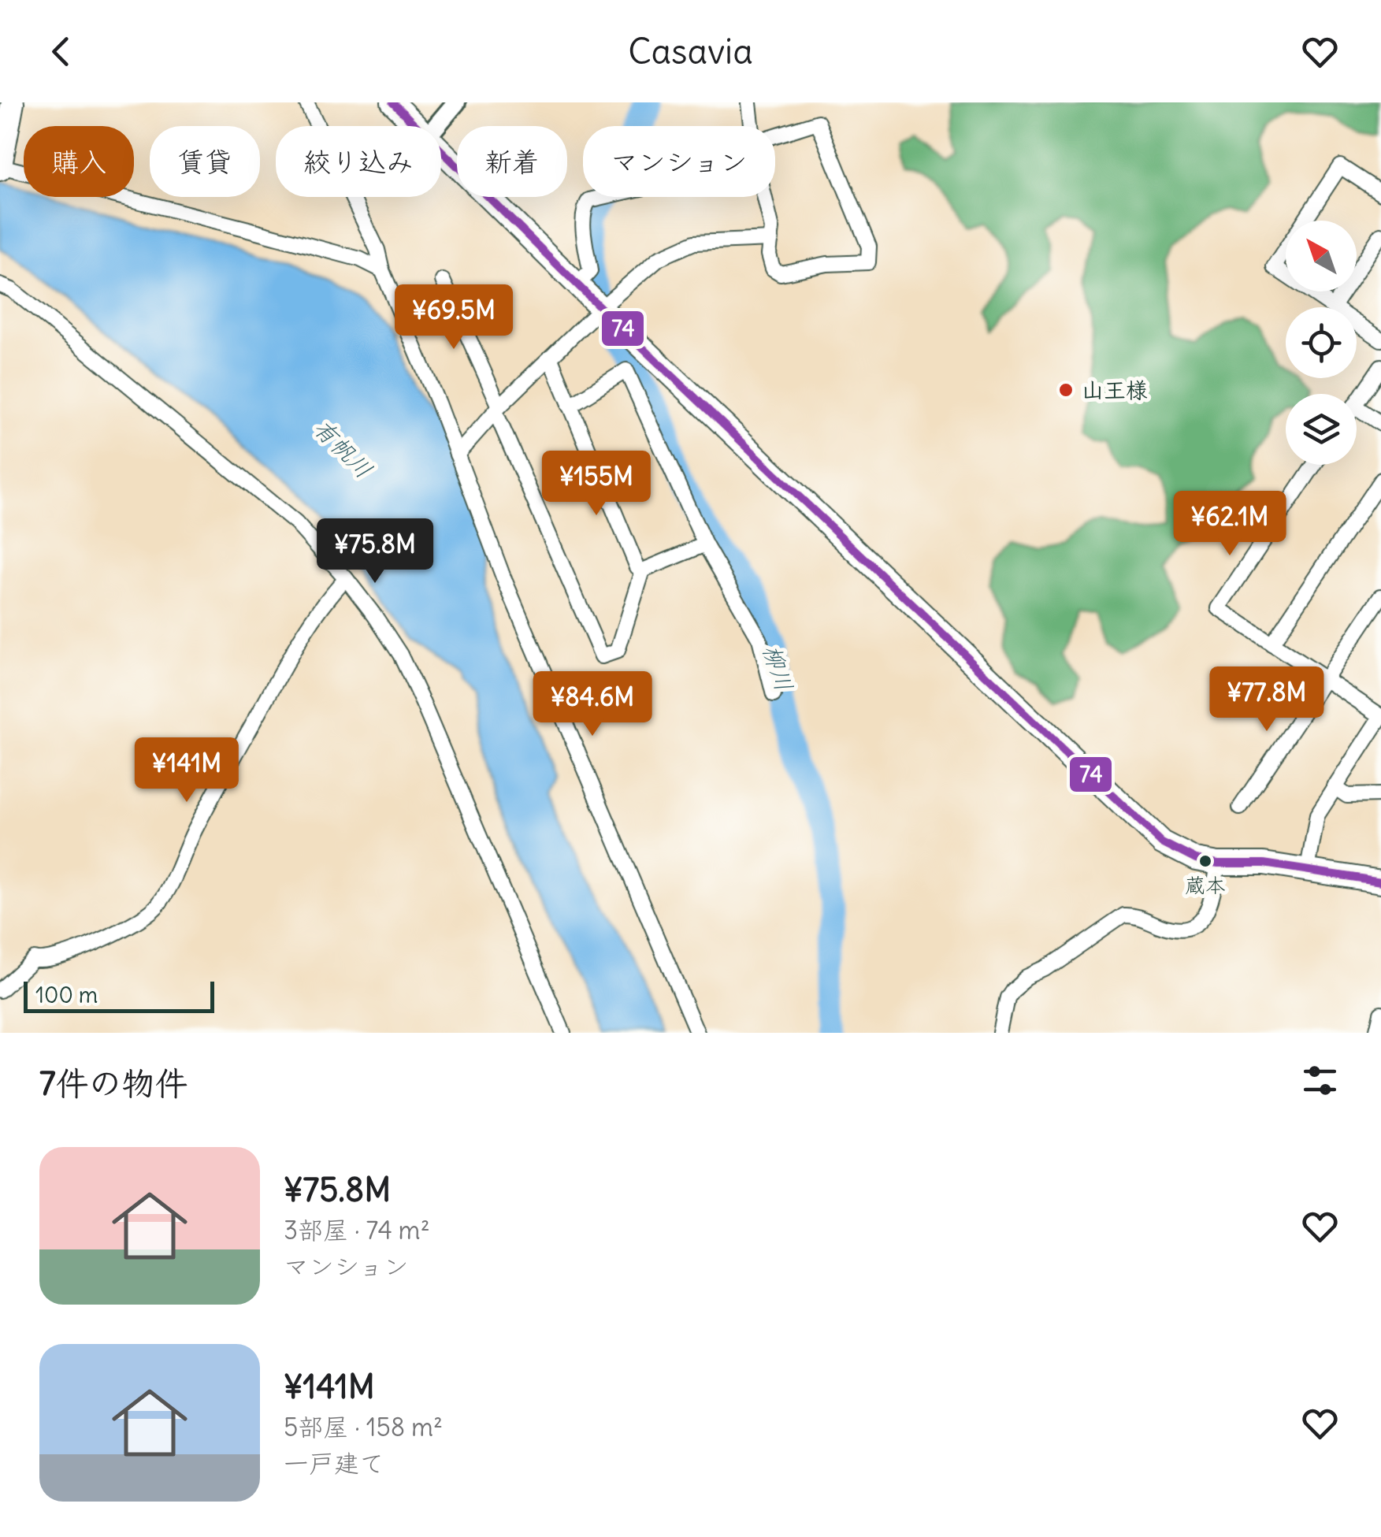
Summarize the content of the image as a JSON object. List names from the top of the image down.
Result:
{
  "water": ["有帆川", "柳川"],
  "places": ["山王様", "蔵本"],
  "lines": ["transit line 74"],
  "scale_bar": "100 m",
  "north": "top left",
  "page": {
    "header": "Casavia",
    "chip": [
      "購入",
      "賃貸",
      "絞り込み",
      "新着",
      "マンション"
    ],
    "price": [
      "¥69.5M",
      "¥155M",
      "¥62.1M",
      "¥75.8M",
      "¥77.8M",
      "¥84.6M",
      "¥141M"
    ],
    "scale": "100 m",
    "heading": "7件の物件",
    "list": [
      {
        "name": "¥75.8M",
        "note": "3部屋 · 74 m² · マンション"
      },
      {
        "name": "¥141M",
        "note": "5部屋 · 158 m² · 一戸建て"
      }
    ]
  }
}
